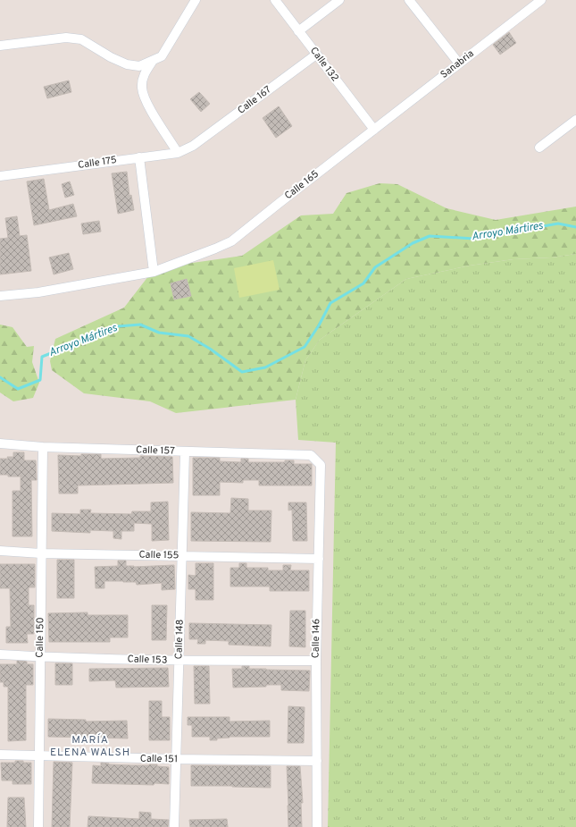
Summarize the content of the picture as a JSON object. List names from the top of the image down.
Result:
{
  "streets": {
    "street": [
      "Calle 132",
      "Sanabria",
      "Calle 167",
      "Calle 175",
      "Calle 165",
      "Calle 157",
      "Calle 155",
      "Calle 150",
      "Calle 146",
      "Calle 148",
      "Calle 153",
      "Calle 151"
    ]
  },
  "crossings": [
    ["Calle 132", "Sanabria"],
    ["Calle 132", "Calle 167"],
    ["Calle 132", "Calle 165"],
    ["Sanabria", "Calle 165"],
    ["Calle 167", "Calle 175"],
    ["Calle 157", "Calle 150"],
    ["Calle 157", "Calle 146"],
    ["Calle 157", "Calle 148"],
    ["Calle 155", "Calle 150"],
    ["Calle 155", "Calle 146"],
    ["Calle 155", "Calle 148"],
    ["Calle 150", "Calle 153"],
    ["Calle 150", "Calle 151"],
    ["Calle 146", "Calle 153"],
    ["Calle 146", "Calle 151"],
    ["Calle 148", "Calle 153"],
    ["Calle 148", "Calle 151"]
  ],
  "districts": ["MARÍA ELENA WALSH"],
  "water": ["Arroyo Mártires"]
}
